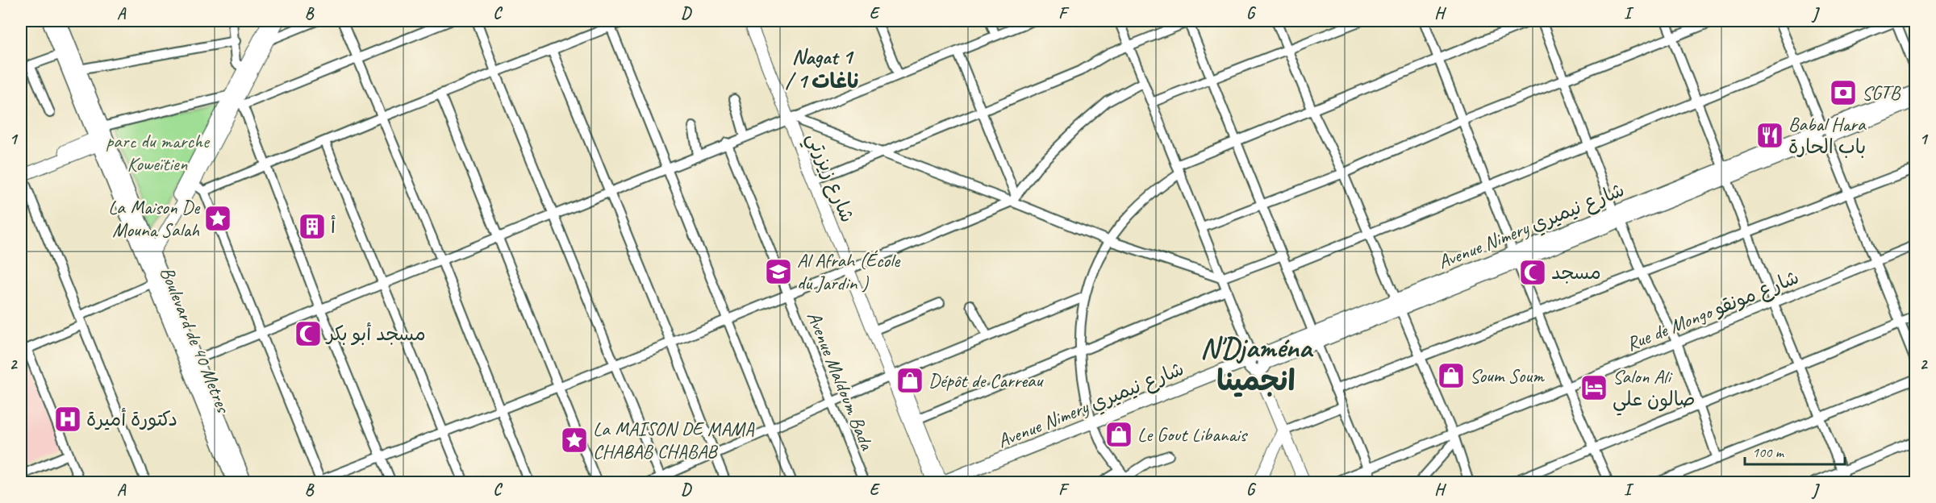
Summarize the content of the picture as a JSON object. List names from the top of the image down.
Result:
{
  "streets": {
    "main road": ["Avenue Nimery شارع نيميري", "Boulevard de 40 Metres"],
    "street": ["شارع زيزرتي", "Rue de Mongo شارع مونقو", "Avenue Maldoum Bada"]
  },
  "crossings": [
    ["شارع زيزرتي", "Avenue Nimery شارع نيميري"]
  ],
  "districts": ["Nagat 1 / ناغات 1", "N'Djaména انجمينا"],
  "parks": ["parc du marche Koweïtien"],
  "places": {
    "bank": ["SGTB"],
    "restaurant": ["Babal Hara باب الحارة"],
    "place": ["La Maison De Mouna Salah", "La MAISON DE MAMA CHABAB CHABAB"],
    "building": ["أ"],
    "school or university": ["Al Afrah (École du Jardin )"],
    "mosque": ["مسجد", "مسجد أبو بكر"],
    "shop": ["Soum Soum", "Dépôt de Carreau", "Le Gout Libanais"],
    "hotel": ["Salon Ali صالون علي"],
    "hospital": ["دكتورة أميرة"]
  },
  "scale_bar": "100 m",
  "grid": {
    "columns": [
      "A",
      "B",
      "C",
      "D",
      "E",
      "F",
      "G",
      "H",
      "I",
      "J"
    ],
    "rows": ["1", "2"]
  }
}
